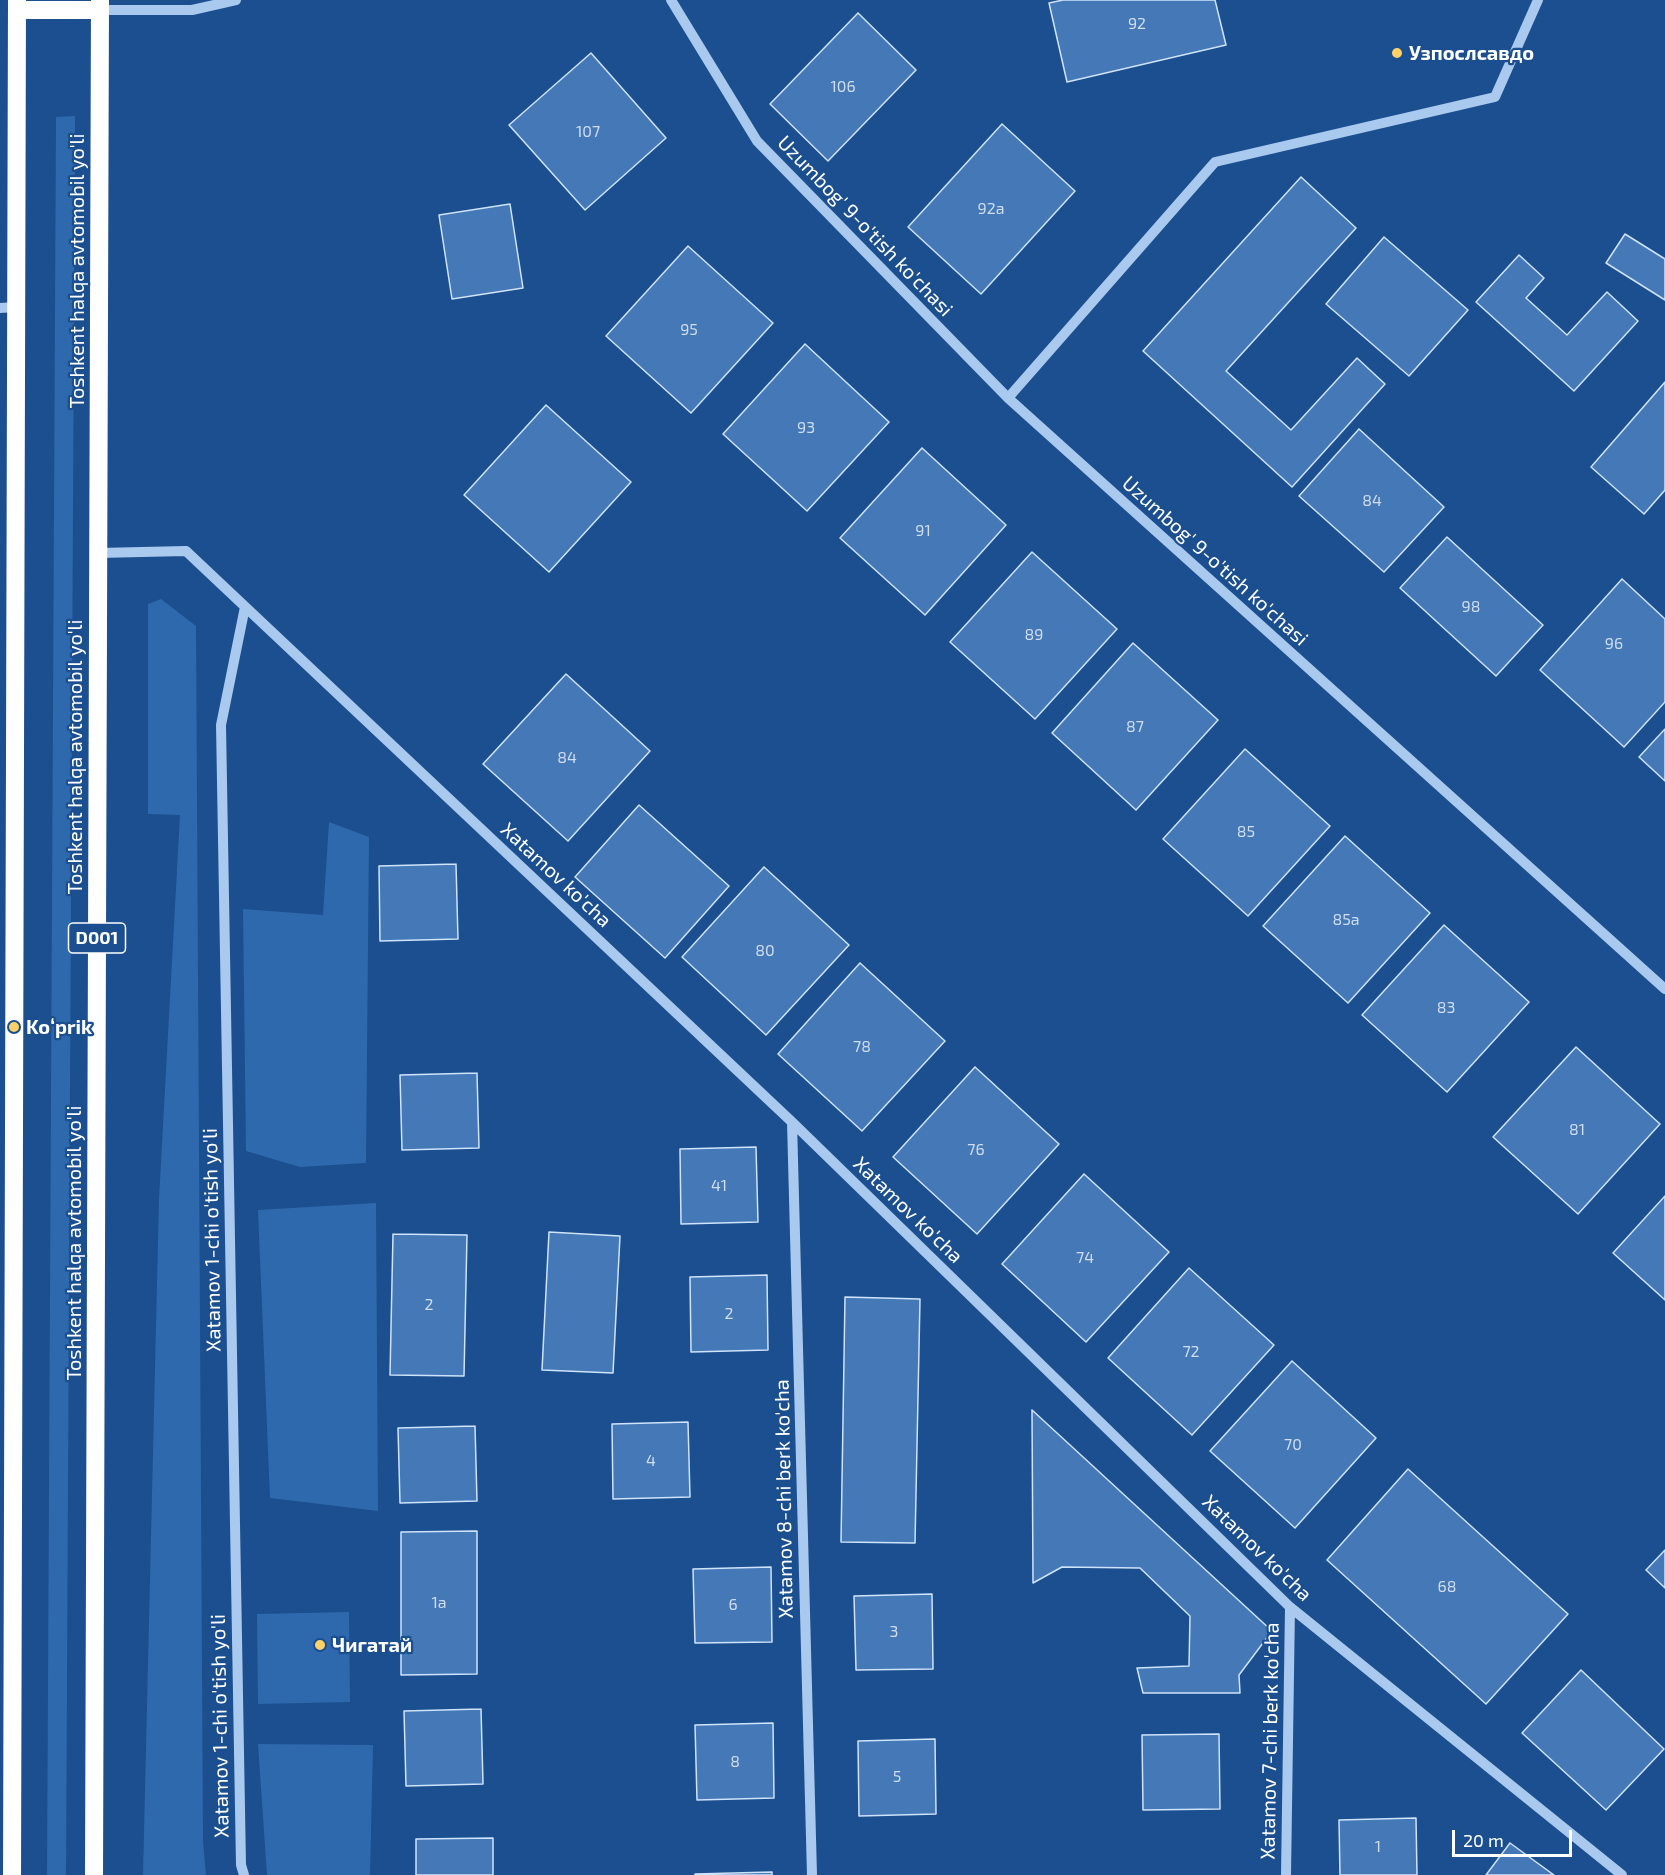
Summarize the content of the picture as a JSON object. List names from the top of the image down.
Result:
{
  "streets": {
    "highway": ["Toshkent halqa avtomobil yo'li", "D001"],
    "street": [
      "Uzumbog' 9-o'tish ko'chasi",
      "Xatamov ko'cha",
      "Xatamov 1-chi o'tish yo'li",
      "Xatamov 8-chi berk ko'cha",
      "Xatamov 7-chi berk ko'cha"
    ]
  },
  "crossings": [
    ["Toshkent halqa avtomobil yo'li", "Xatamov ko'cha"],
    ["Xatamov ko'cha", "Xatamov 1-chi o'tish yo'li"],
    ["Xatamov ko'cha", "Xatamov 8-chi berk ko'cha"],
    ["Xatamov ko'cha", "Xatamov 7-chi berk ko'cha"]
  ],
  "places": ["Узпослсавдо", "Koʻprik", "Чигатай"],
  "house_numbers": [
    "92",
    "106",
    "107",
    "92a",
    "95",
    "93",
    "84",
    "91",
    "98",
    "89",
    "96",
    "87",
    "84",
    "85",
    "85a",
    "80",
    "83",
    "78",
    "81",
    "76",
    "41",
    "74",
    "2",
    "2",
    "72",
    "70",
    "4",
    "68",
    "1а",
    "6",
    "3",
    "8",
    "5",
    "1"
  ],
  "scale_bar": "20 m"
}
